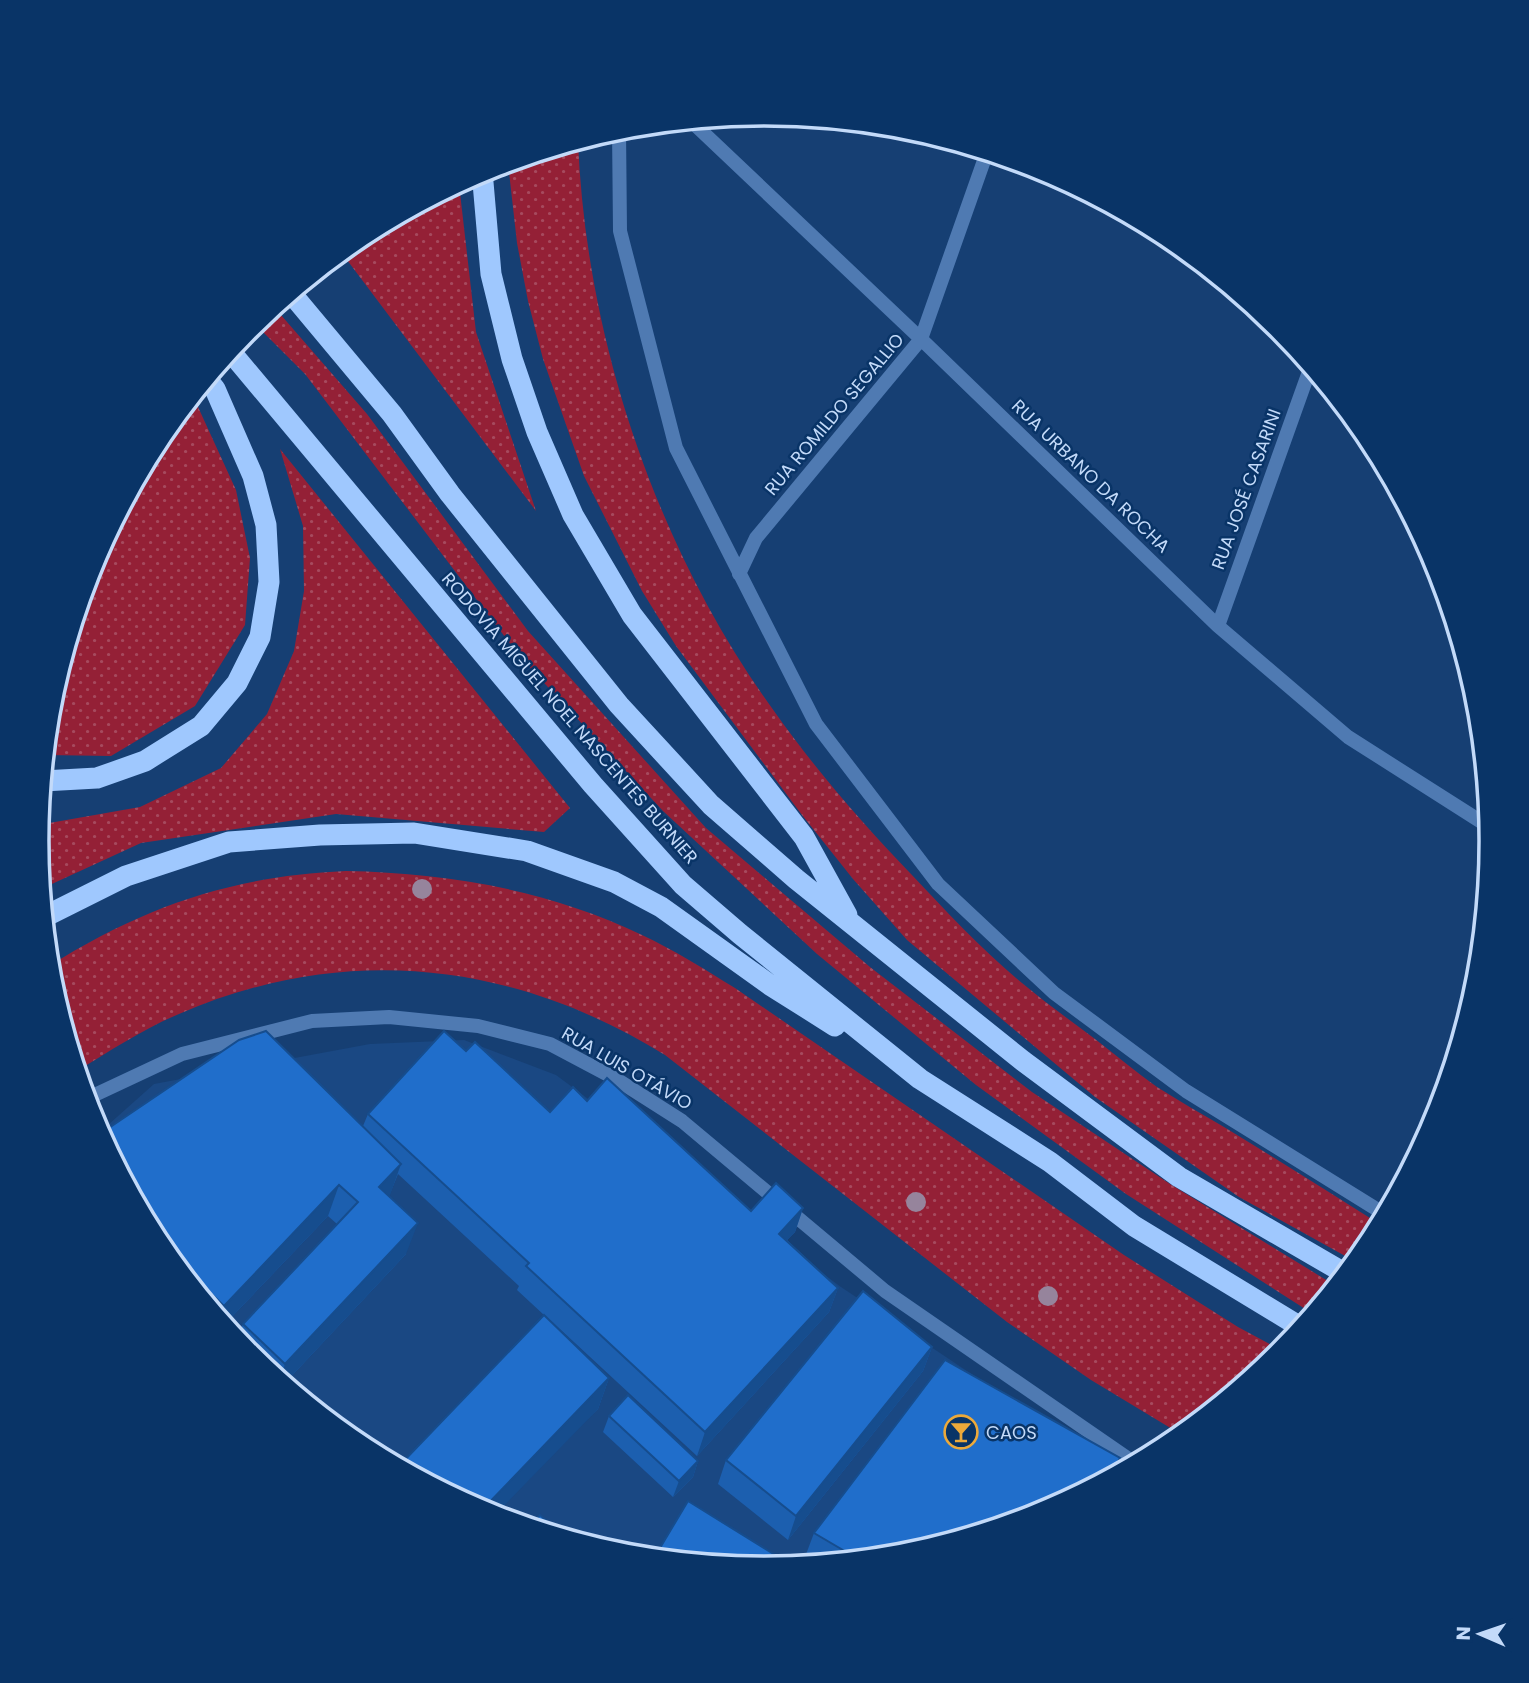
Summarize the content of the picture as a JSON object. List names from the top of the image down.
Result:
{
  "streets": {
    "highway": ["RODOVIA MIGUEL NOEL NASCENTES BURNIER"],
    "street": [
      "RUA ROMILDO SEGALLIO",
      "RUA URBANO DA ROCHA",
      "RUA JOSÉ CASARINI",
      "RUA LUIS OTÁVIO"
    ]
  },
  "crossings": [
    ["RUA ROMILDO SEGALLIO", "RUA URBANO DA ROCHA"],
    ["RUA URBANO DA ROCHA", "RUA JOSÉ CASARINI"]
  ],
  "places": {
    "bar": ["CAOS"]
  },
  "north": "left"
}
